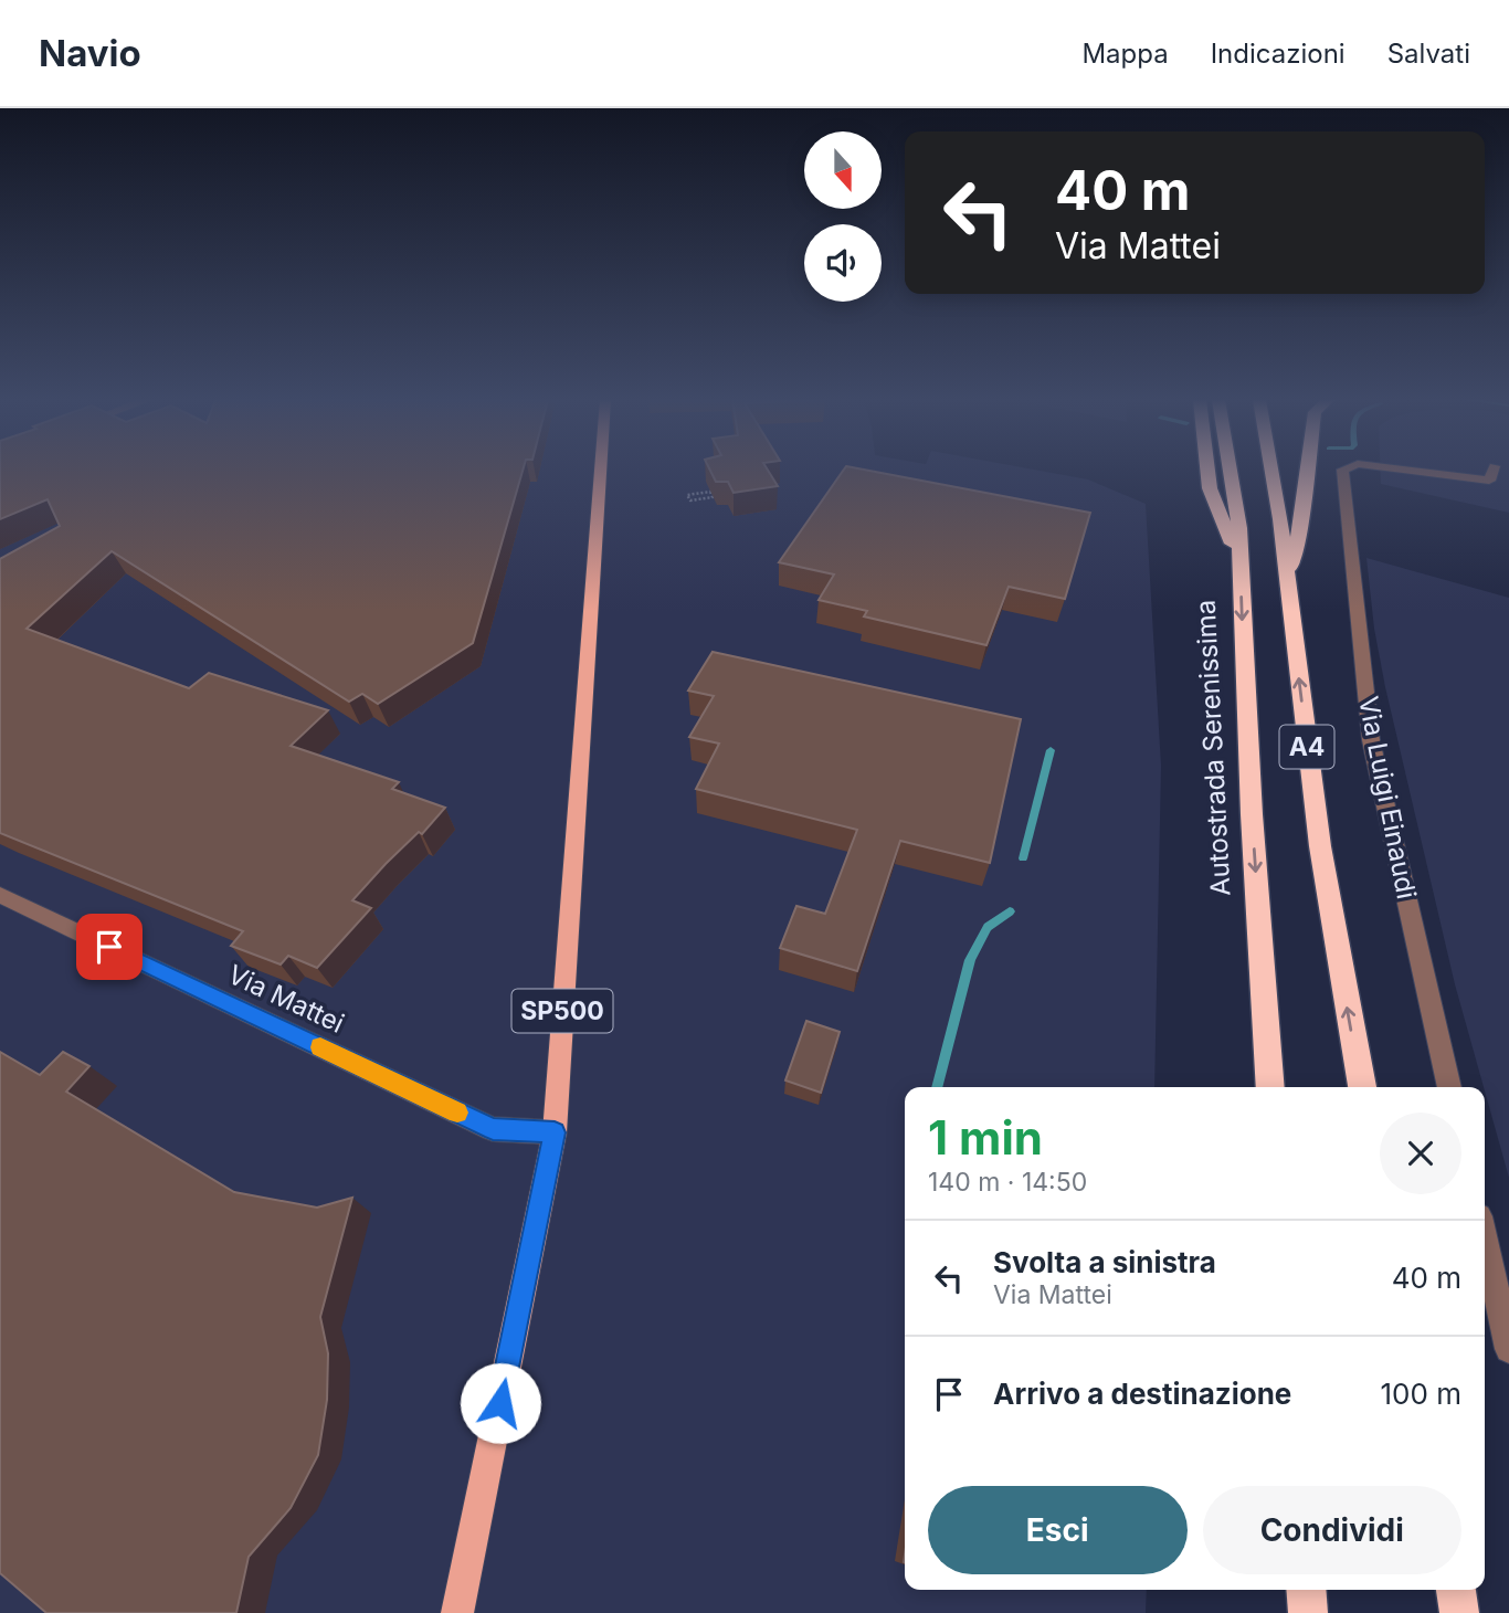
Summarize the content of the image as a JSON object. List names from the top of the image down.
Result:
{
  "streets": {
    "highway": ["A4", "Autostrada Serenissima"],
    "main road": ["SP500"],
    "street": ["Via Luigi Einaudi", "Via Mattei"]
  },
  "crossings": [
    ["Via Mattei", "SP500"]
  ],
  "north": "bottom",
  "page": {
    "header": "Navio",
    "nav": ["Mappa", "Indicazioni", "Salvati"],
    "turn": ["40 m", "Via Mattei"],
    "heading": ["1 min", "140 m · 14:50"],
    "list": [
      {
        "name": "Svolta a sinistra",
        "note": "Via Mattei",
        "value": "40 m"
      },
      {
        "name": "Arrivo a destinazione",
        "value": "100 m"
      }
    ],
    "buttons": ["Esci", "Condividi"]
  }
}
